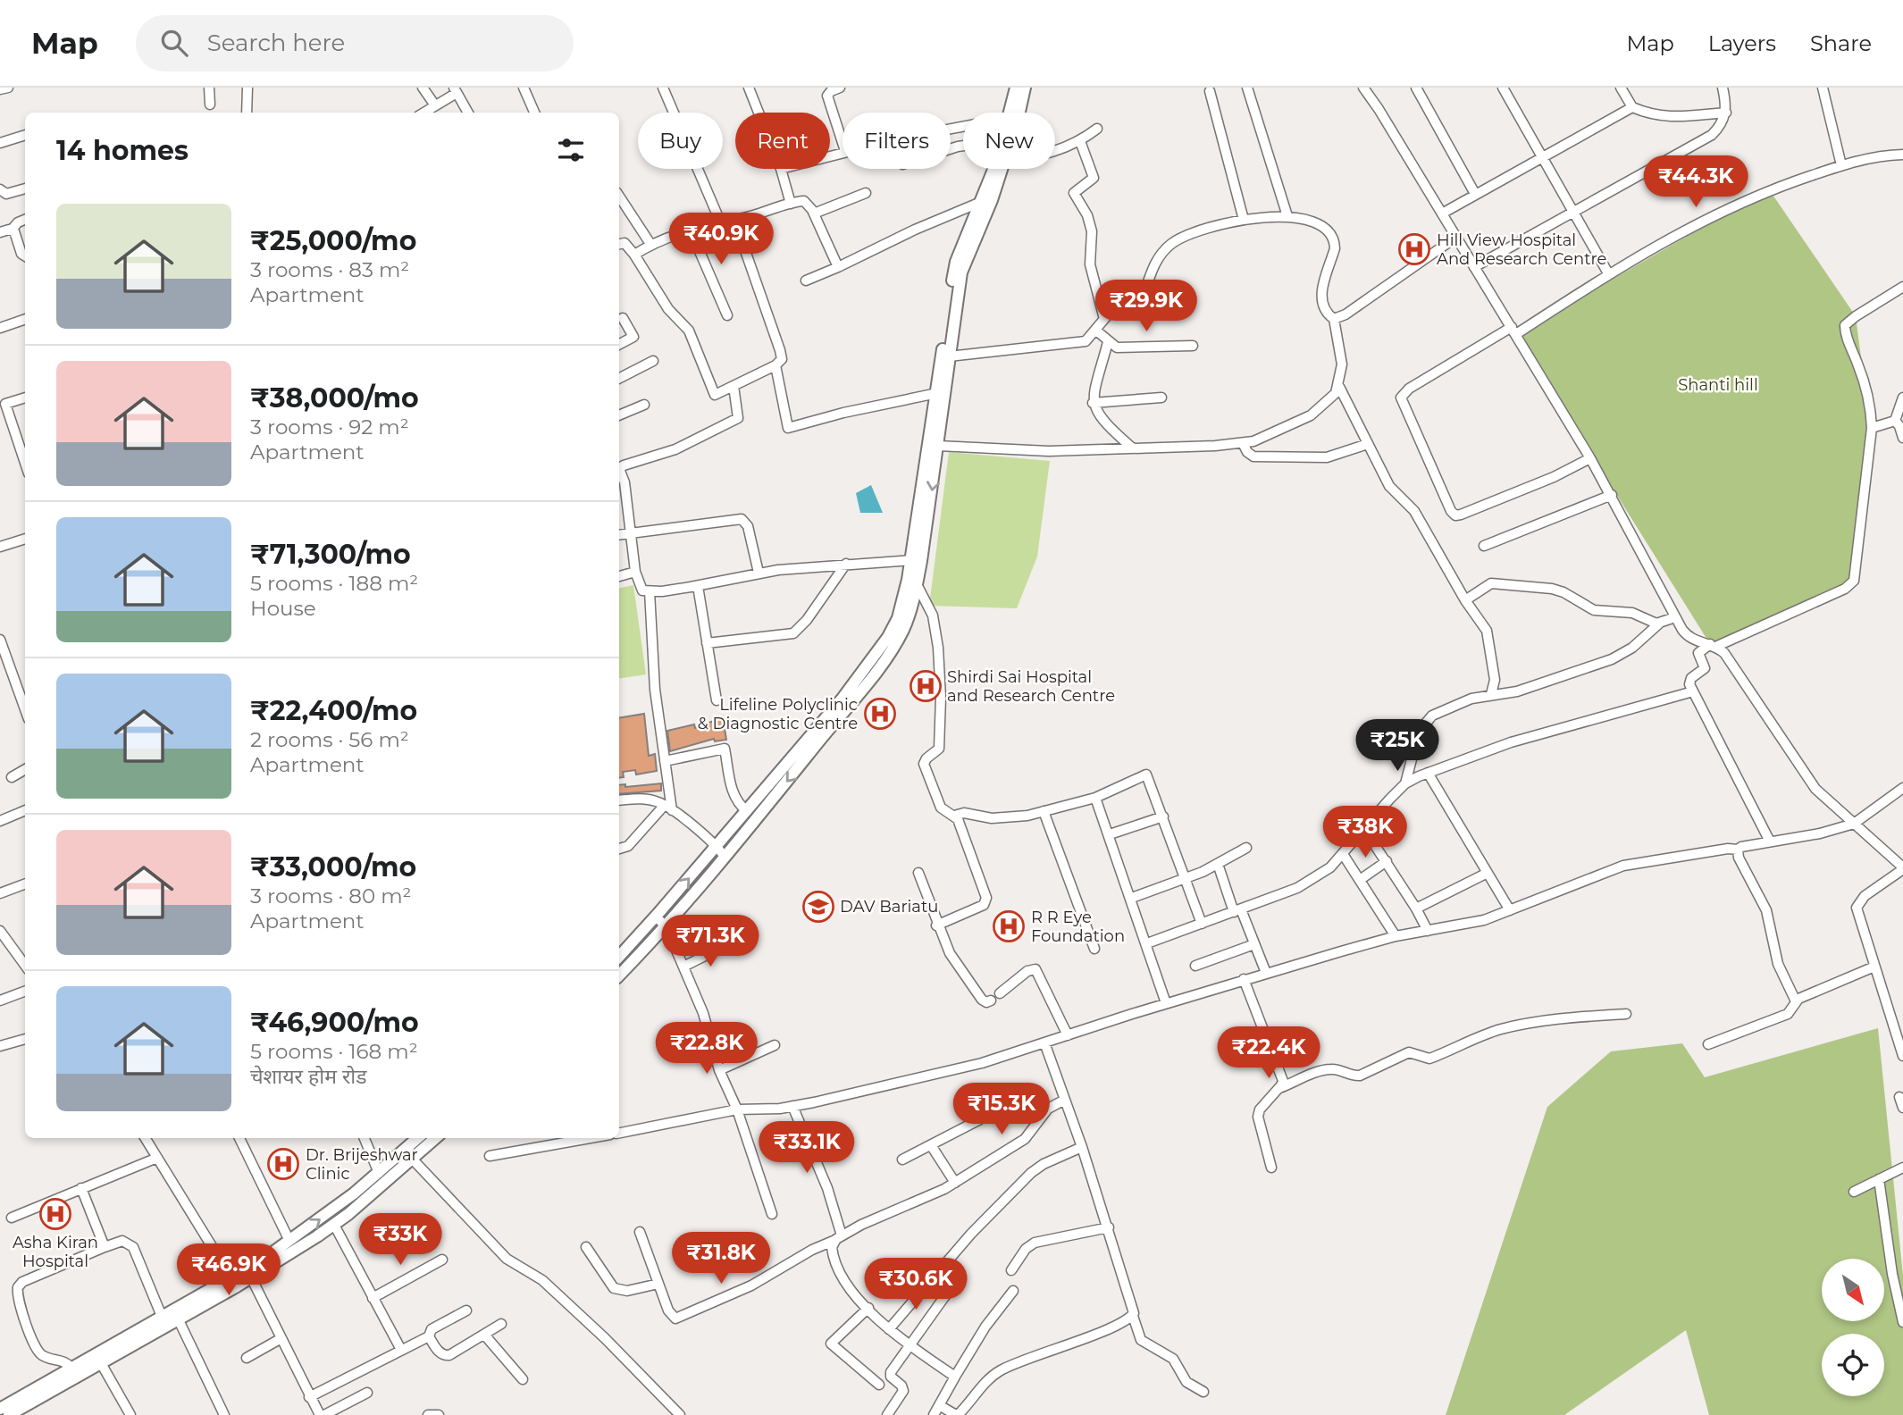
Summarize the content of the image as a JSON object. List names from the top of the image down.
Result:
{
  "parks": ["Shanti hill"],
  "places": {
    "hospital": [
      "Hill View Hospital And Research Centre",
      "Shirdi Sai Hospital and Research Centre",
      "Lifeline Polyclinic & Diagnostic Centre",
      "R R Eye Foundation",
      "Dr. Brijeshwar Clinic",
      "Asha Kiran Hospital"
    ],
    "school or university": ["DAV Bariatu"]
  },
  "north": "bottom right",
  "page": {
    "header": "Map",
    "search": "Search here",
    "nav": ["Map", "Layers", "Share"],
    "chip": [
      "Buy",
      "Rent",
      "Filters",
      "New"
    ],
    "heading": "14 homes",
    "price": [
      "₹44.3K",
      "₹40.9K",
      "₹29.9K",
      "₹25K",
      "₹38K",
      "₹71.3K",
      "₹22.8K",
      "₹22.4K",
      "₹15.3K",
      "₹33.1K",
      "₹33K",
      "₹31.8K",
      "₹46.9K",
      "₹30.6K"
    ],
    "list": [
      {
        "name": "₹25,000/mo",
        "note": "3 rooms · 83 m² · Apartment"
      },
      {
        "name": "₹38,000/mo",
        "note": "3 rooms · 92 m² · Apartment"
      },
      {
        "name": "₹71,300/mo",
        "note": "5 rooms · 188 m² · House"
      },
      {
        "name": "₹22,400/mo",
        "note": "2 rooms · 56 m² · Apartment"
      },
      {
        "name": "₹33,000/mo",
        "note": "3 rooms · 80 m² · Apartment"
      },
      {
        "name": "₹46,900/mo",
        "note": "5 rooms · 168 m² · चेशायर होम रोड"
      }
    ]
  }
}
